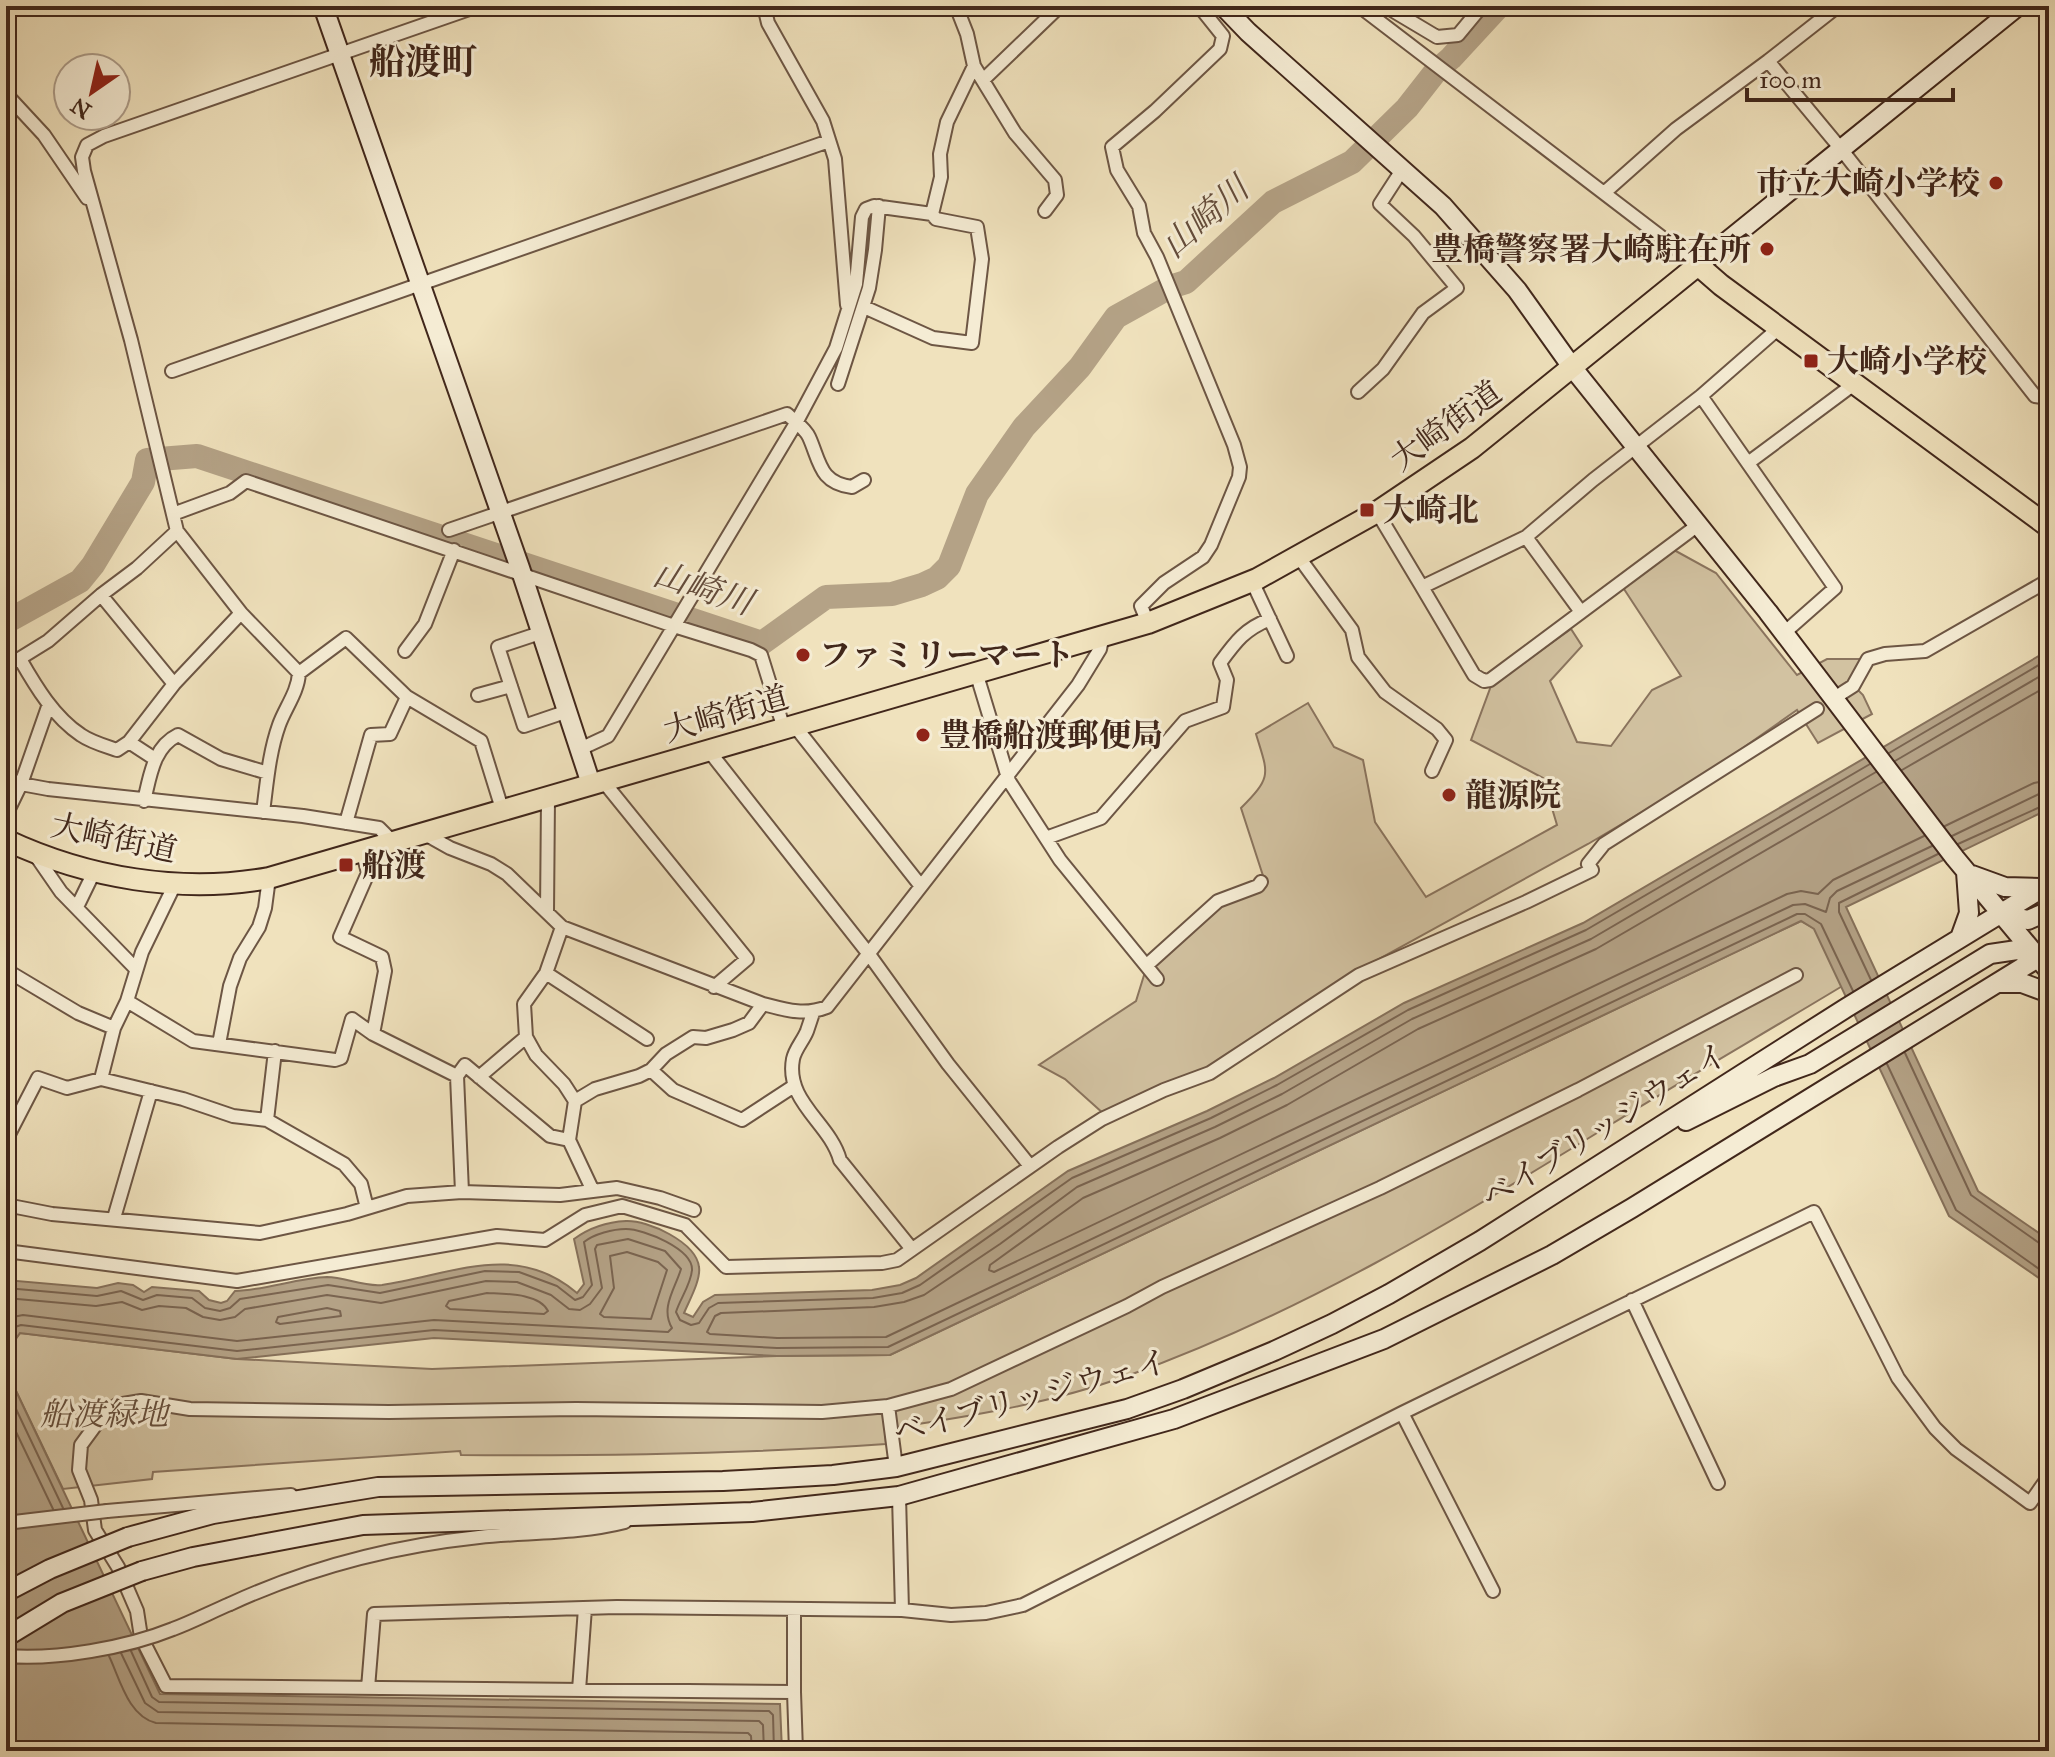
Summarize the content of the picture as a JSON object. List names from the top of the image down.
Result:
{
  "streets": {
    "main road": ["大崎街道"],
    "street": ["ベイブリッジウェイ"]
  },
  "districts": ["船渡町"],
  "water": ["山崎川"],
  "parks": ["船渡緑地"],
  "places": {
    "other": [
      "市立大崎小学校",
      "豊橋警察署大崎駐在所",
      "ファミリーマート",
      "豊橋船渡郵便局",
      "龍源院"
    ],
    "transit": ["大崎小学校", "大崎北", "船渡"]
  },
  "scale_bar": "100 m",
  "north": "bottom left"
}
